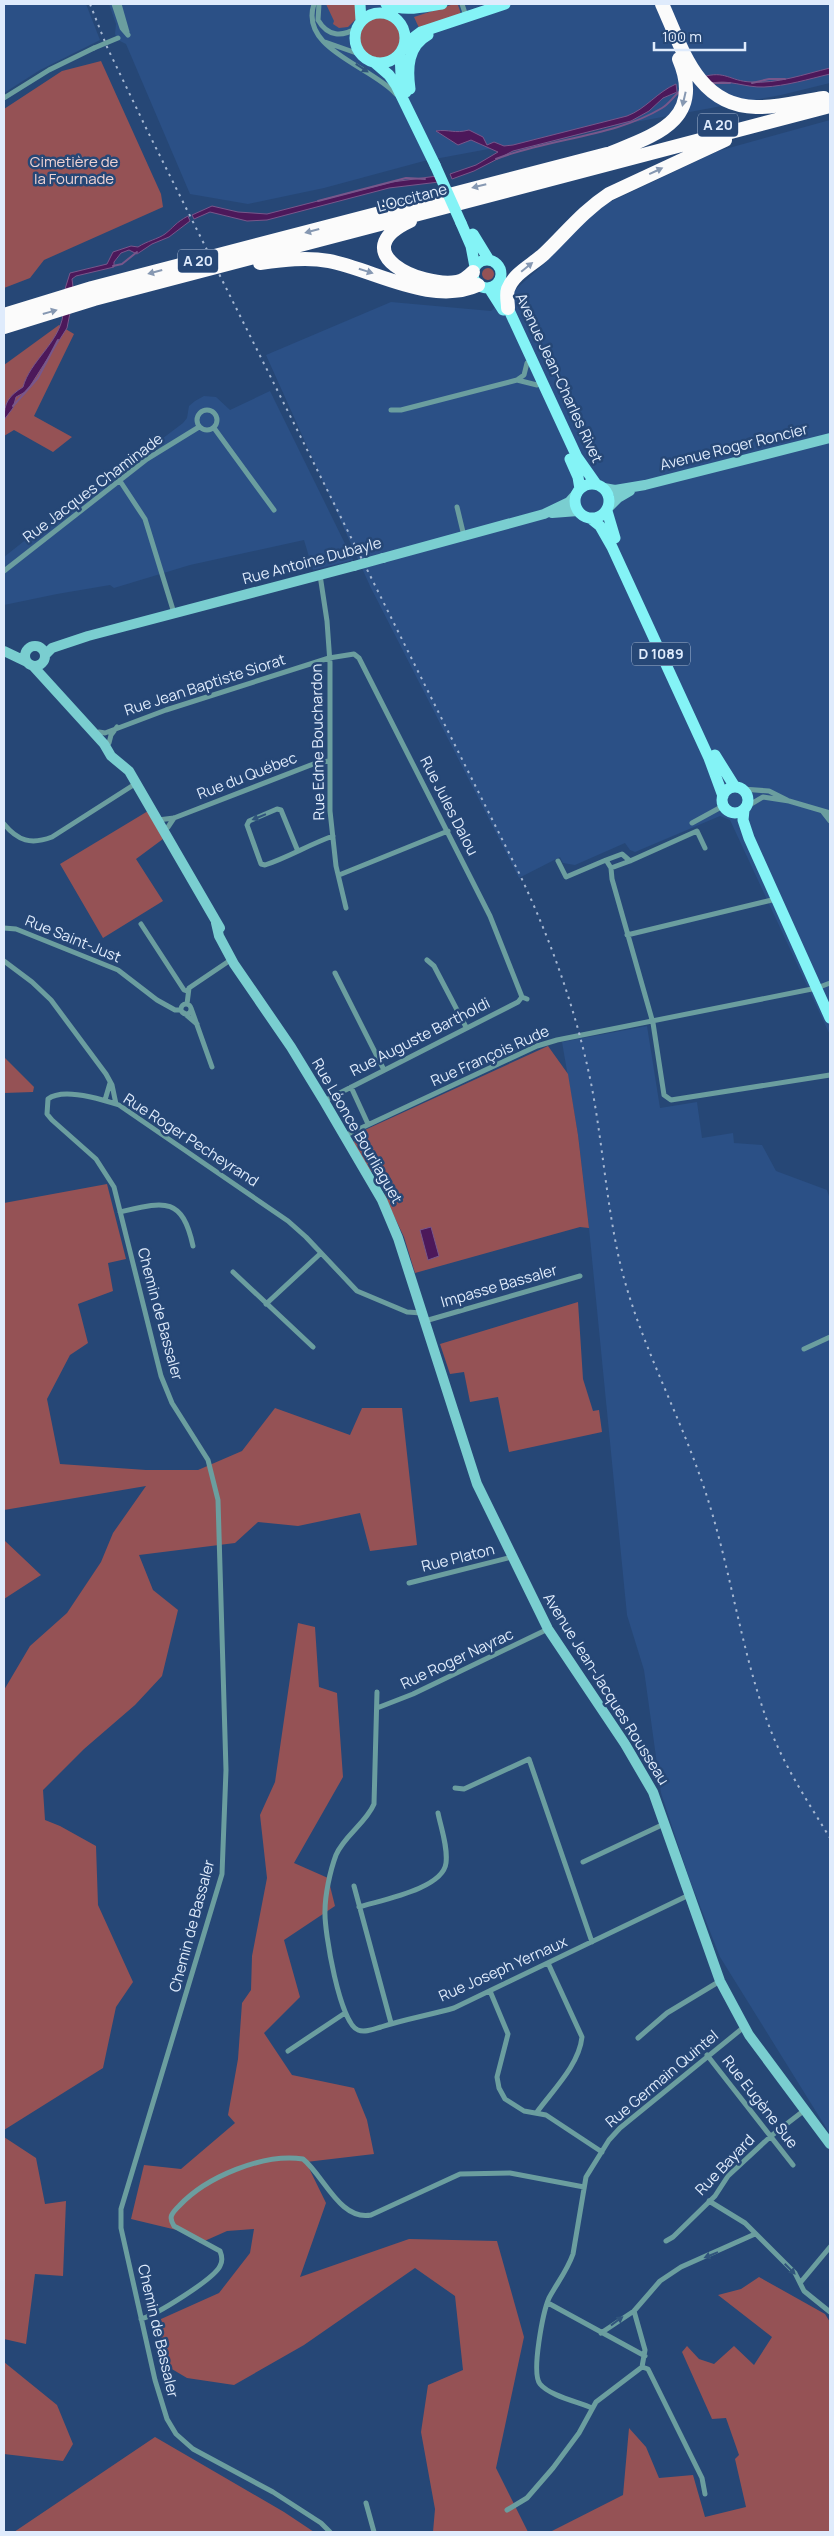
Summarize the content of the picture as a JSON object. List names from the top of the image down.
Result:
{
  "streets": {
    "highway": ["A 20", "L'Occitane"],
    "main road": [
      "Avenue Jean-Charles Rivet",
      "Avenue Roger Roncier",
      "Rue Antoine Dubayle",
      "D 1089",
      "Rue Léonce Bourliaguet",
      "Avenue Jean-Jacques Rousseau"
    ],
    "street": [
      "Rue Jacques Chaminade",
      "Rue Jean Baptiste Siorat",
      "Rue Edme Bouchardon",
      "Rue du Québec",
      "Rue Jules Dalou",
      "Rue Saint-Just",
      "Rue Auguste Bartholdi",
      "Rue François Rude",
      "Rue Roger Pecheyrand",
      "Impasse Bassaler",
      "Chemin de Bassaler",
      "Rue Platon",
      "Rue Roger Nayrac",
      "Rue Joseph Yernaux",
      "Rue Germain Quintel",
      "Rue Eugène Sue",
      "Rue Bayard"
    ]
  },
  "crossings": [
    ["Avenue Jean-Charles Rivet", "Avenue Roger Roncier"],
    ["Avenue Jean-Charles Rivet", "Rue Antoine Dubayle"],
    ["Avenue Jean-Charles Rivet", "D 1089"],
    ["Avenue Roger Roncier", "Rue Antoine Dubayle"],
    ["Avenue Roger Roncier", "D 1089"],
    ["Rue Antoine Dubayle", "D 1089"],
    ["Rue Antoine Dubayle", "Rue Edme Bouchardon"],
    ["Rue Antoine Dubayle", "Rue Léonce Bourliaguet"],
    ["Rue Jean Baptiste Siorat", "Rue Edme Bouchardon"],
    ["Rue Jean Baptiste Siorat", "Rue Jules Dalou"],
    ["Rue Jean Baptiste Siorat", "Rue Léonce Bourliaguet"],
    ["Rue Edme Bouchardon", "Rue du Québec"],
    ["Rue Edme Bouchardon", "Rue Jules Dalou"],
    ["Rue du Québec", "Rue Léonce Bourliaguet"],
    ["Rue Jules Dalou", "Rue Auguste Bartholdi"],
    ["Rue Auguste Bartholdi", "Rue Léonce Bourliaguet"],
    ["Rue François Rude", "Rue Léonce Bourliaguet"],
    ["Rue Léonce Bourliaguet", "Rue Roger Pecheyrand"],
    ["Rue Léonce Bourliaguet", "Impasse Bassaler"],
    ["Rue Léonce Bourliaguet", "Avenue Jean-Jacques Rousseau"],
    ["Rue Roger Pecheyrand", "Impasse Bassaler"],
    ["Rue Roger Pecheyrand", "Chemin de Bassaler"],
    ["Rue Roger Pecheyrand", "Avenue Jean-Jacques Rousseau"],
    ["Impasse Bassaler", "Avenue Jean-Jacques Rousseau"],
    ["Rue Platon", "Avenue Jean-Jacques Rousseau"],
    ["Rue Roger Nayrac", "Avenue Jean-Jacques Rousseau"],
    ["Rue Roger Nayrac", "Rue Joseph Yernaux"],
    ["Avenue Jean-Jacques Rousseau", "Rue Joseph Yernaux"],
    ["Avenue Jean-Jacques Rousseau", "Rue Germain Quintel"],
    ["Avenue Jean-Jacques Rousseau", "Rue Bayard"],
    ["Rue Germain Quintel", "Rue Eugène Sue"],
    ["Rue Eugène Sue", "Rue Bayard"]
  ],
  "parks": ["Cimetière de la Fournade"],
  "scale_bar": "100 m"
}
